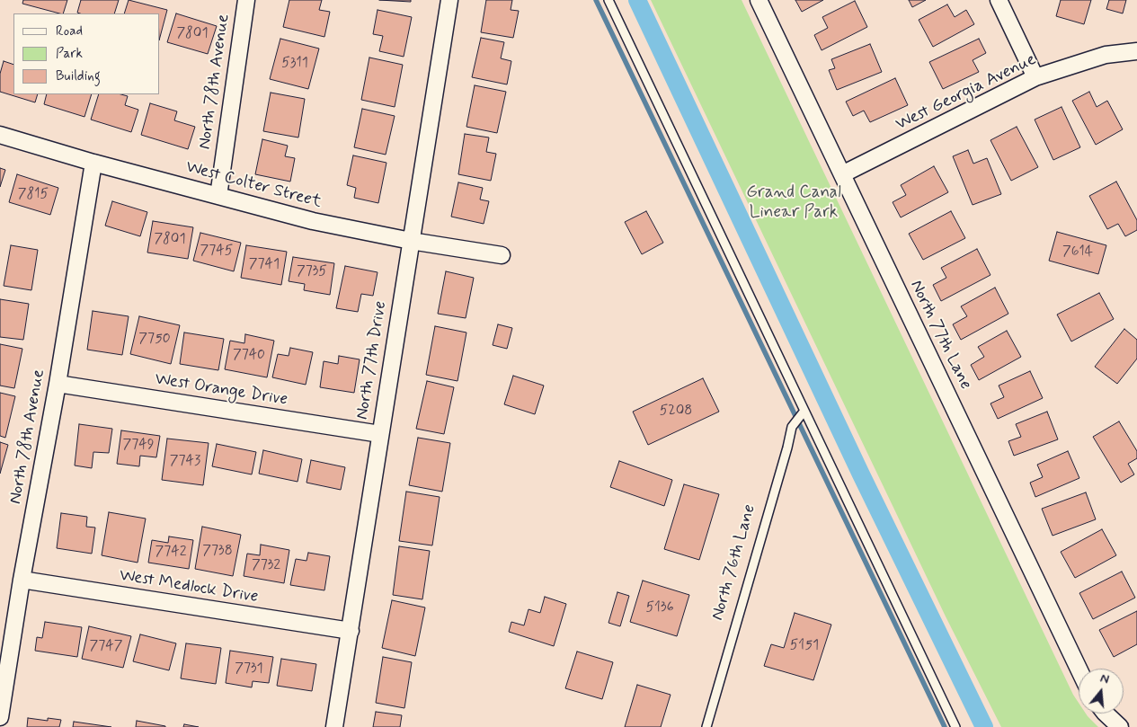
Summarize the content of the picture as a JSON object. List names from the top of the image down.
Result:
{
  "streets": {
    "street": [
      "North 78th Avenue",
      "West Georgia Avenue",
      "West Colter Street",
      "North 77th Lane",
      "North 77th Drive",
      "West Orange Drive",
      "West Medlock Drive"
    ],
    "lane": ["North 76th Lane"]
  },
  "crossings": [
    ["North 78th Avenue", "West Colter Street"],
    ["North 78th Avenue", "West Orange Drive"],
    ["North 78th Avenue", "West Medlock Drive"],
    ["West Georgia Avenue", "North 77th Lane"],
    ["West Colter Street", "North 77th Drive"],
    ["North 77th Drive", "West Orange Drive"],
    ["North 77th Drive", "West Medlock Drive"]
  ],
  "parks": ["Grand Canal Linear Park"],
  "house_numbers": [
    "7801",
    "5311",
    "7815",
    "7801",
    "7745",
    "7614",
    "7741",
    "7735",
    "7750",
    "7740",
    "5208",
    "7749",
    "7743",
    "7738",
    "7742",
    "7732",
    "5136",
    "5151",
    "7747",
    "7731"
  ],
  "legend": ["Road", "Park", "Building"],
  "north": "top"
}
